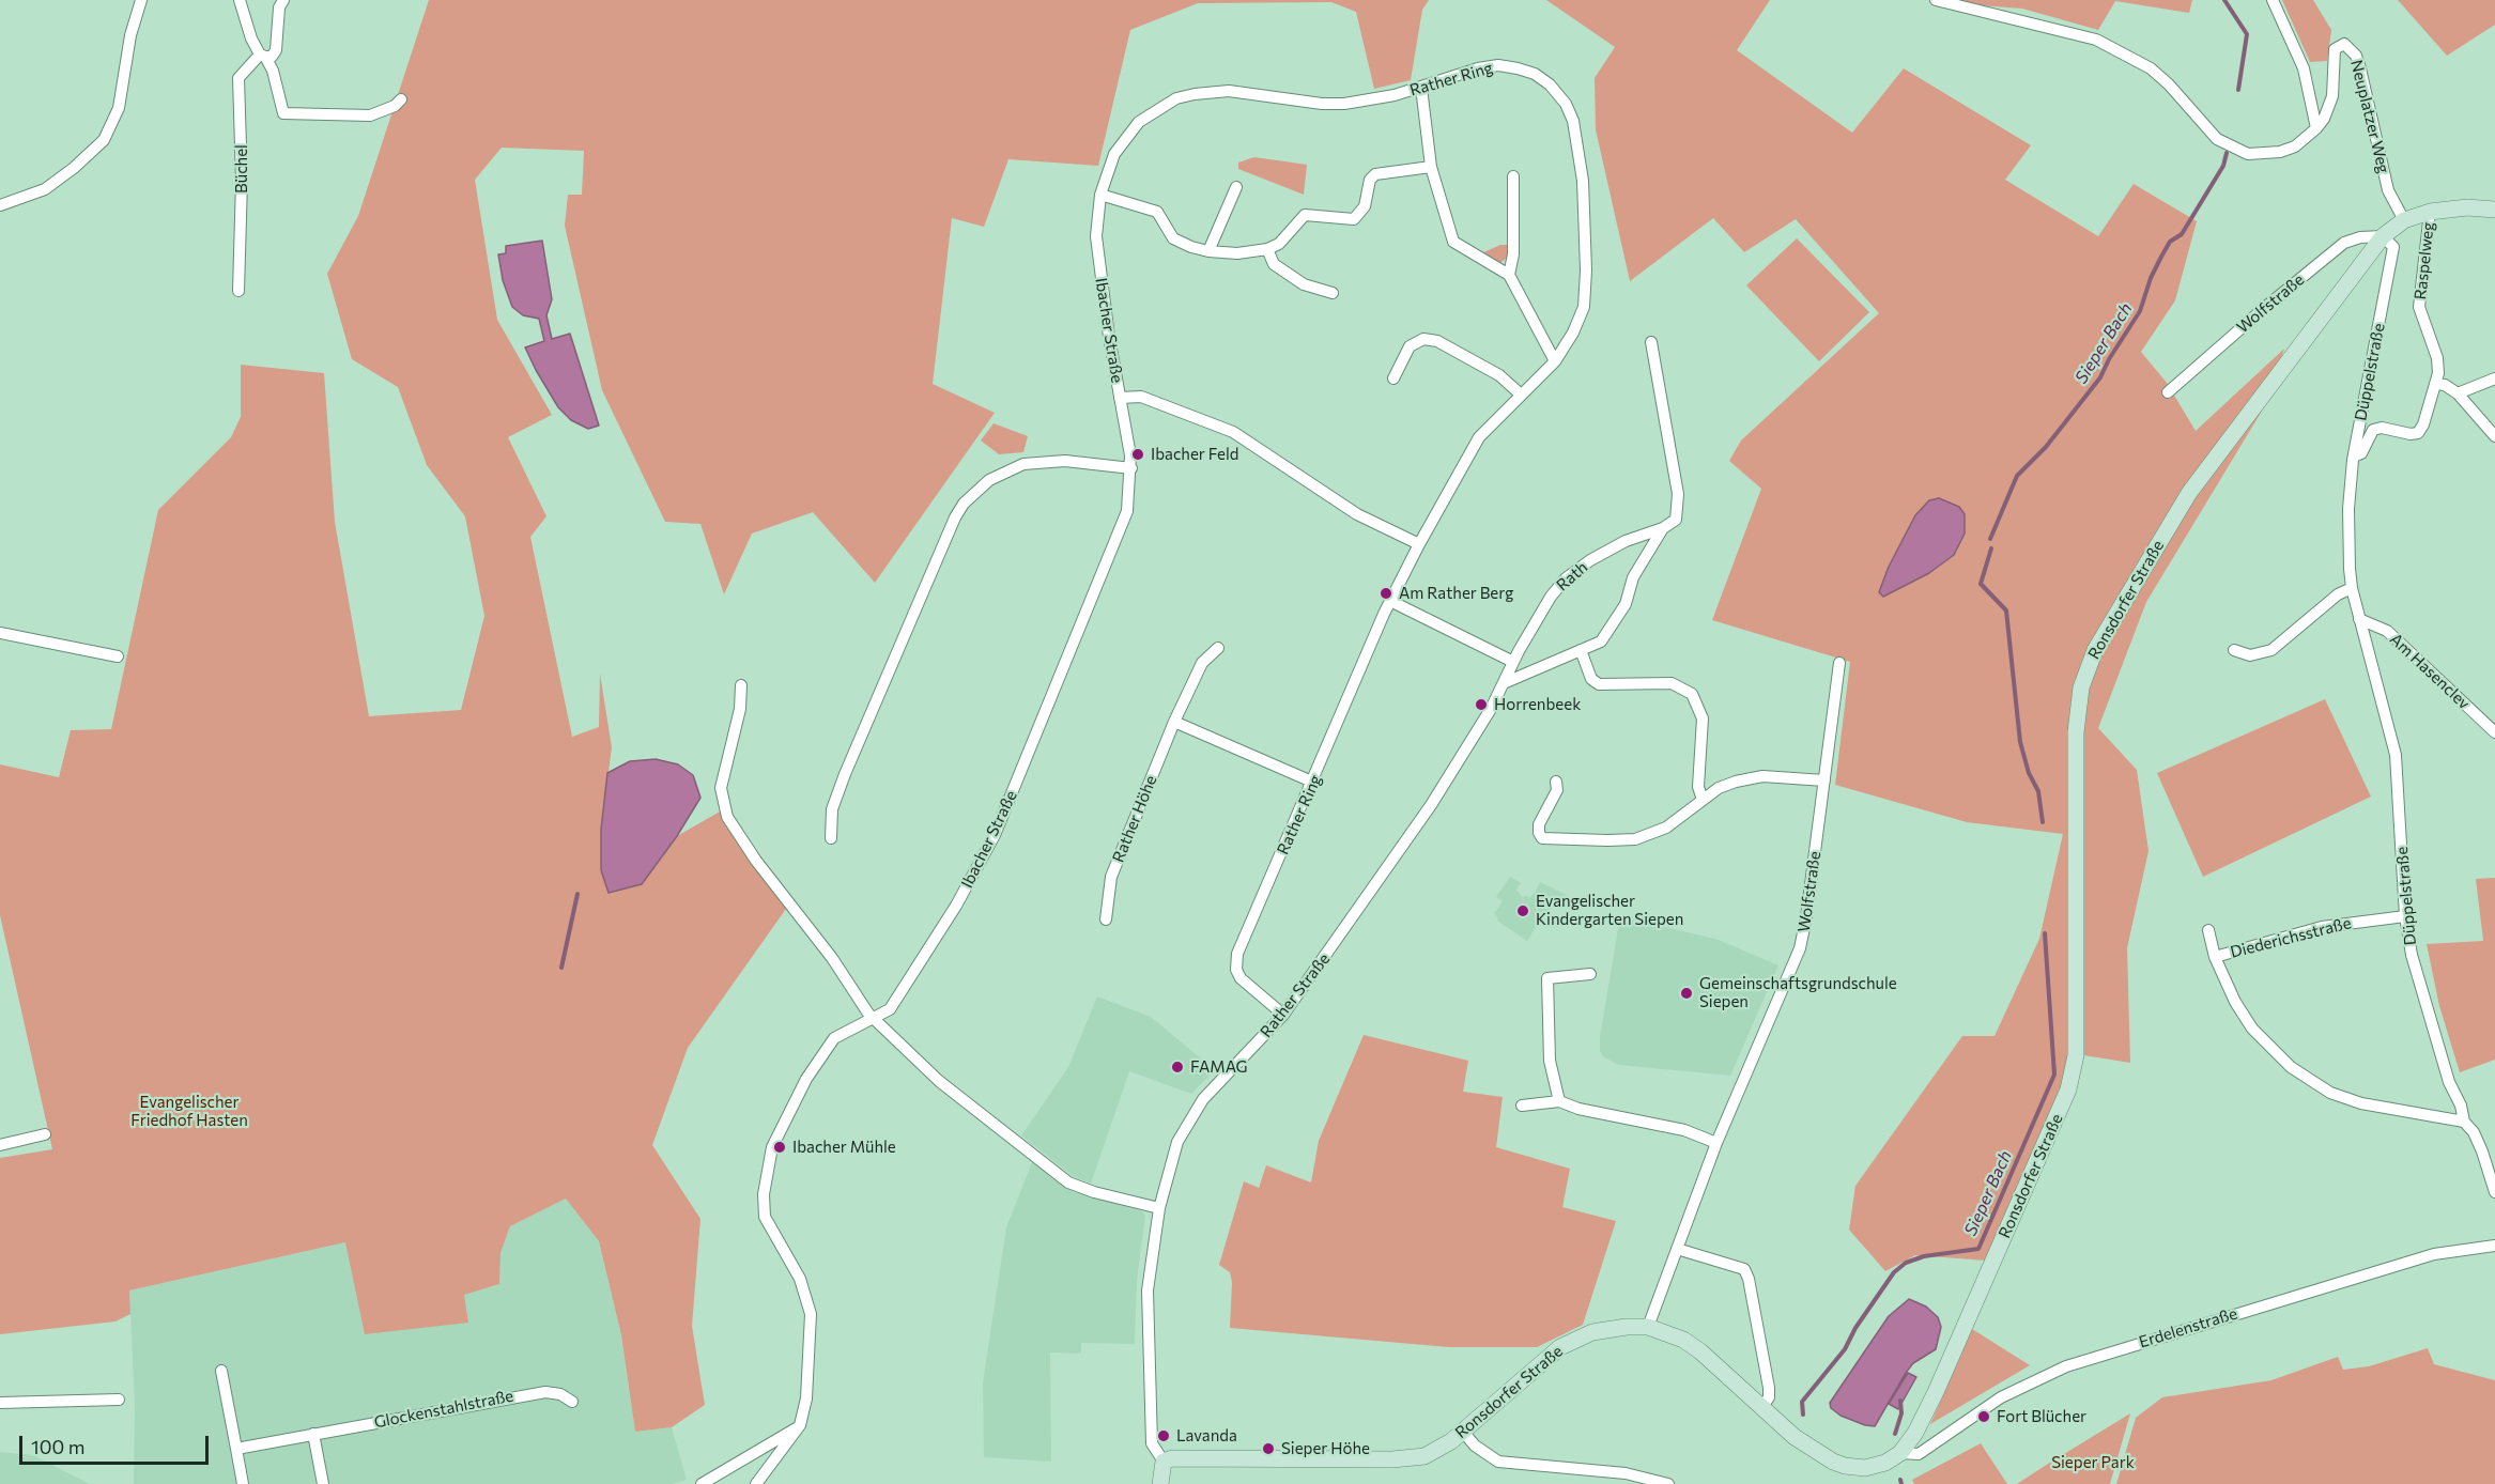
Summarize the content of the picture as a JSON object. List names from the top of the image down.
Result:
{
  "streets": {
    "main road": ["Ronsdorfer Straße"],
    "street": [
      "Rather Ring",
      "Neuplatzer Weg",
      "Büchel",
      "Raspelweg",
      "Wolfstraße",
      "Ibacher Straße",
      "Düppelstraße",
      "Rath",
      "Am Hasenclev",
      "Rather Höhe",
      "Diederichsstraße",
      "Rather Straße",
      "Erdelenstraße",
      "Glockenstahlstraße"
    ]
  },
  "crossings": [
    ["Rather Ring", "Ibacher Straße"],
    ["Rather Ring", "Rather Straße"],
    ["Neuplatzer Weg", "Ronsdorfer Straße"],
    ["Raspelweg", "Düppelstraße"],
    ["Raspelweg", "Ronsdorfer Straße"],
    ["Wolfstraße", "Düppelstraße"],
    ["Wolfstraße", "Ronsdorfer Straße"],
    ["Düppelstraße", "Ronsdorfer Straße"],
    ["Düppelstraße", "Am Hasenclev"],
    ["Düppelstraße", "Diederichsstraße"],
    ["Rath", "Rather Straße"],
    ["Ronsdorfer Straße", "Rather Straße"],
    ["Ronsdorfer Straße", "Erdelenstraße"]
  ],
  "water": ["Sieper Bach"],
  "parks": ["Evangelischer Friedhof Hasten", "Sieper Park"],
  "places": [
    "Ibacher Feld",
    "Am Rather Berg",
    "Horrenbeek",
    "Evangelischer Kindergarten Siepen",
    "Gemeinschaftsgrundschule Siepen",
    "FAMAG",
    "Ibacher Mühle",
    "Fort Blücher",
    "Lavanda",
    "Sieper Höhe"
  ],
  "scale_bar": "100 m"
}
